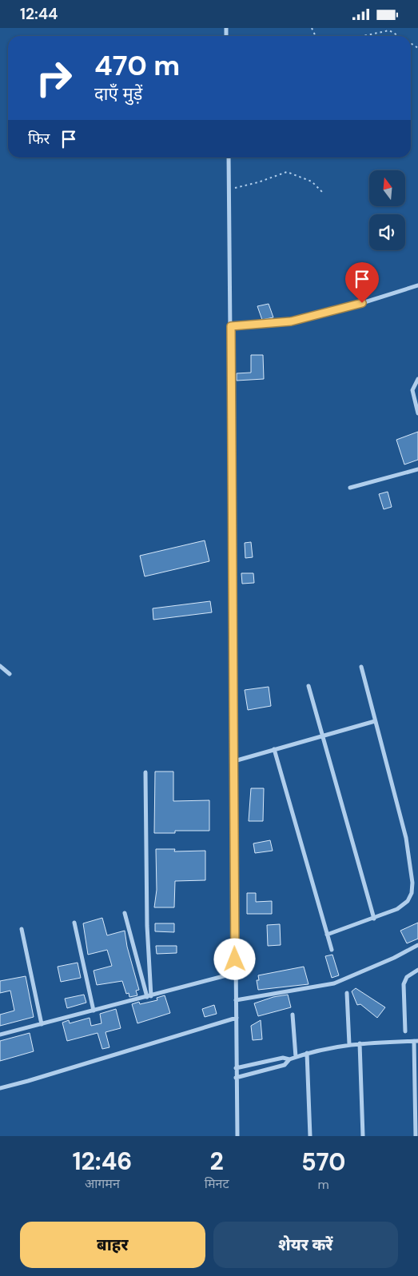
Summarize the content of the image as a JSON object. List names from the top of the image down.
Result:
{
  "north": "top",
  "page": {
    "status": "12:44",
    "turn": ["470 m", "दाएँ मुड़ें"],
    "then": "फिर",
    "eta": [
      "12:46",
      "आगमन",
      "2",
      "मिनट",
      "570",
      "m"
    ],
    "buttons": ["बाहर", "शेयर करें"]
  }
}
